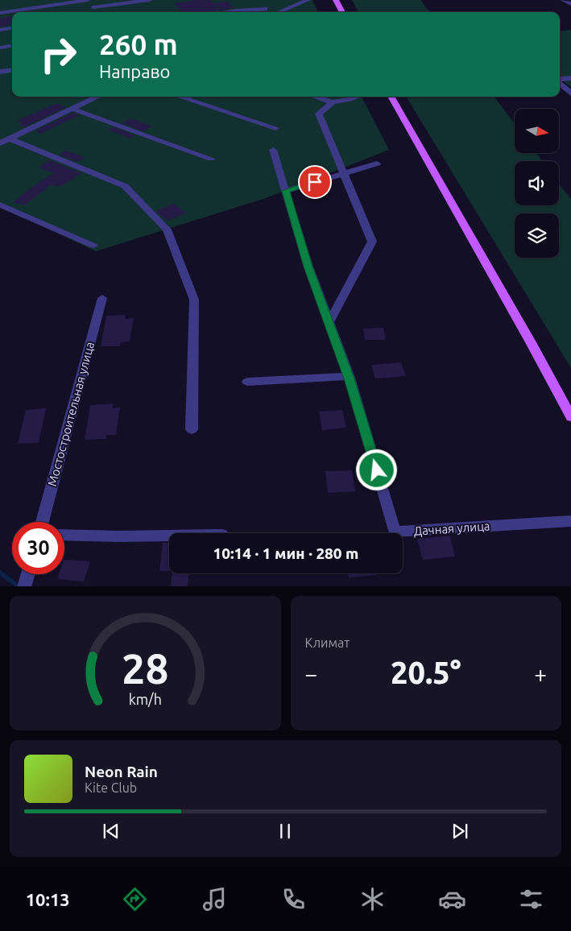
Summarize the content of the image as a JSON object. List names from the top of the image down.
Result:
{
  "streets": {
    "street": ["Мостостроительная улица", "Дачная улица"]
  },
  "north": "right",
  "page": {
    "turn": ["260 m", "Направо"],
    "limit": "30",
    "trip": "10:14 · 1 мин · 280 m",
    "tile": "Климат",
    "heat": ["−", "20.5°", "+"],
    "song": ["Neon Rain", "Kite Club"],
    "tabs": "10:13",
    "gauge": ["28", "km/h"]
  }
}
